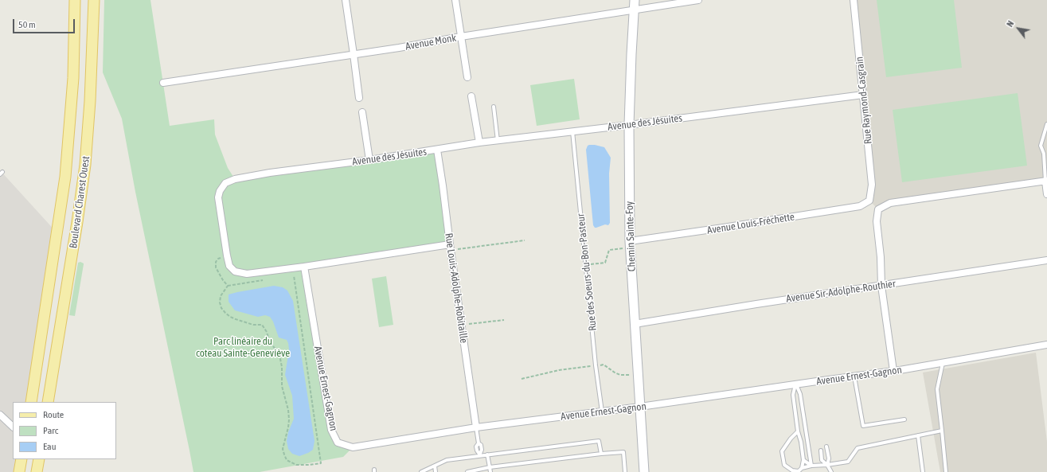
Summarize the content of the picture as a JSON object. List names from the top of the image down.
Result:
{
  "streets": {
    "main road": ["Boulevard Charest Ouest", "Chemin Sainte-Foy"],
    "street": [
      "Avenue Monk",
      "Rue Raymond-Casgrain",
      "Avenue des Jésuites",
      "Avenue Louis-Fréchette",
      "Rue Louis-Adolphe-Robitaille",
      "Avenue Sir-Adolphe-Routhier",
      "Avenue Ernest-Gagnon"
    ],
    "lane": ["Rue des Soeurs-du-Bon-Pasteur"]
  },
  "crossings": [
    ["Avenue Monk", "Chemin Sainte-Foy"],
    ["Rue Raymond-Casgrain", "Avenue des Jésuites"],
    ["Rue Raymond-Casgrain", "Avenue Louis-Fréchette"],
    ["Avenue des Jésuites", "Chemin Sainte-Foy"],
    ["Avenue des Jésuites", "Rue des Soeurs-du-Bon-Pasteur"],
    ["Avenue des Jésuites", "Rue Louis-Adolphe-Robitaille"],
    ["Avenue des Jésuites", "Avenue Ernest-Gagnon"],
    ["Avenue Louis-Fréchette", "Chemin Sainte-Foy"],
    ["Chemin Sainte-Foy", "Avenue Sir-Adolphe-Routhier"],
    ["Chemin Sainte-Foy", "Avenue Ernest-Gagnon"],
    ["Rue des Soeurs-du-Bon-Pasteur", "Avenue Ernest-Gagnon"],
    ["Rue Louis-Adolphe-Robitaille", "Avenue Ernest-Gagnon"]
  ],
  "parks": ["Parc linéaire du coteau Sainte-Geneviève"],
  "legend": ["Route", "Parc", "Eau"],
  "scale_bar": "50 m",
  "north": "top left"
}
